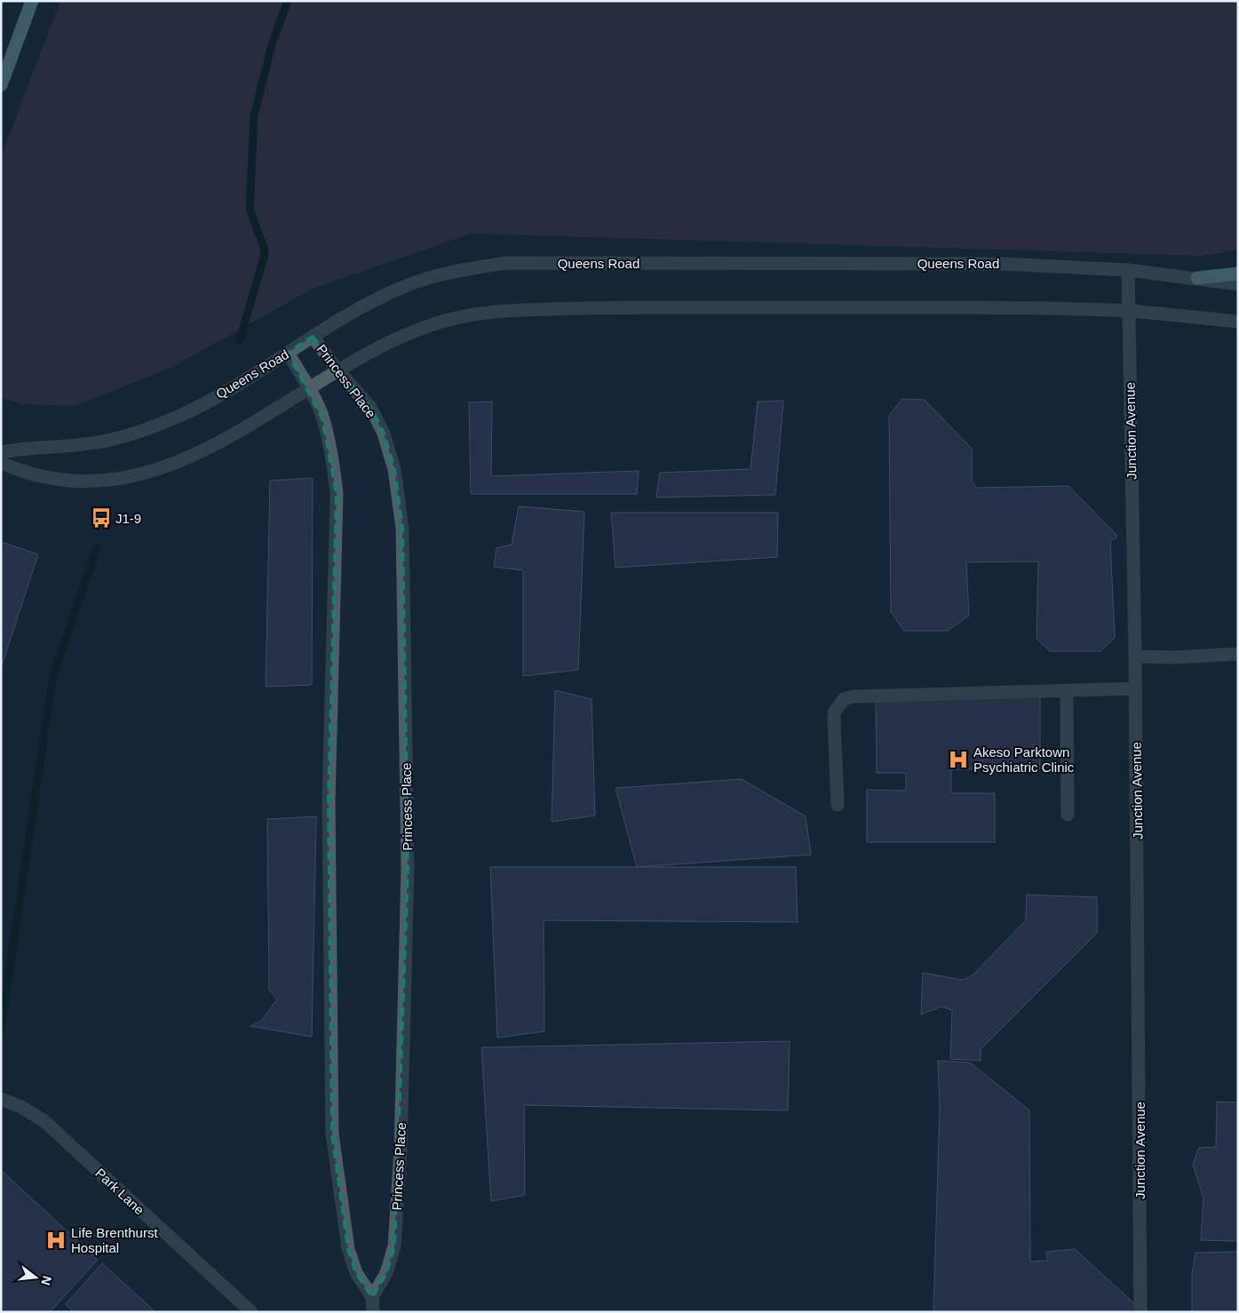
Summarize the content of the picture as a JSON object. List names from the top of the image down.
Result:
{
  "streets": {
    "street": [
      "Queens Road",
      "Princess Place",
      "Junction Avenue",
      "Park Lane"
    ]
  },
  "crossings": [
    ["Queens Road", "Princess Place"],
    ["Queens Road", "Junction Avenue"]
  ],
  "places": {
    "bus stop": ["J1-9"],
    "hospital": ["Akeso Parktown Psychiatric Clinic", "Life Brenthurst Hospital"]
  },
  "north": "right"
}
